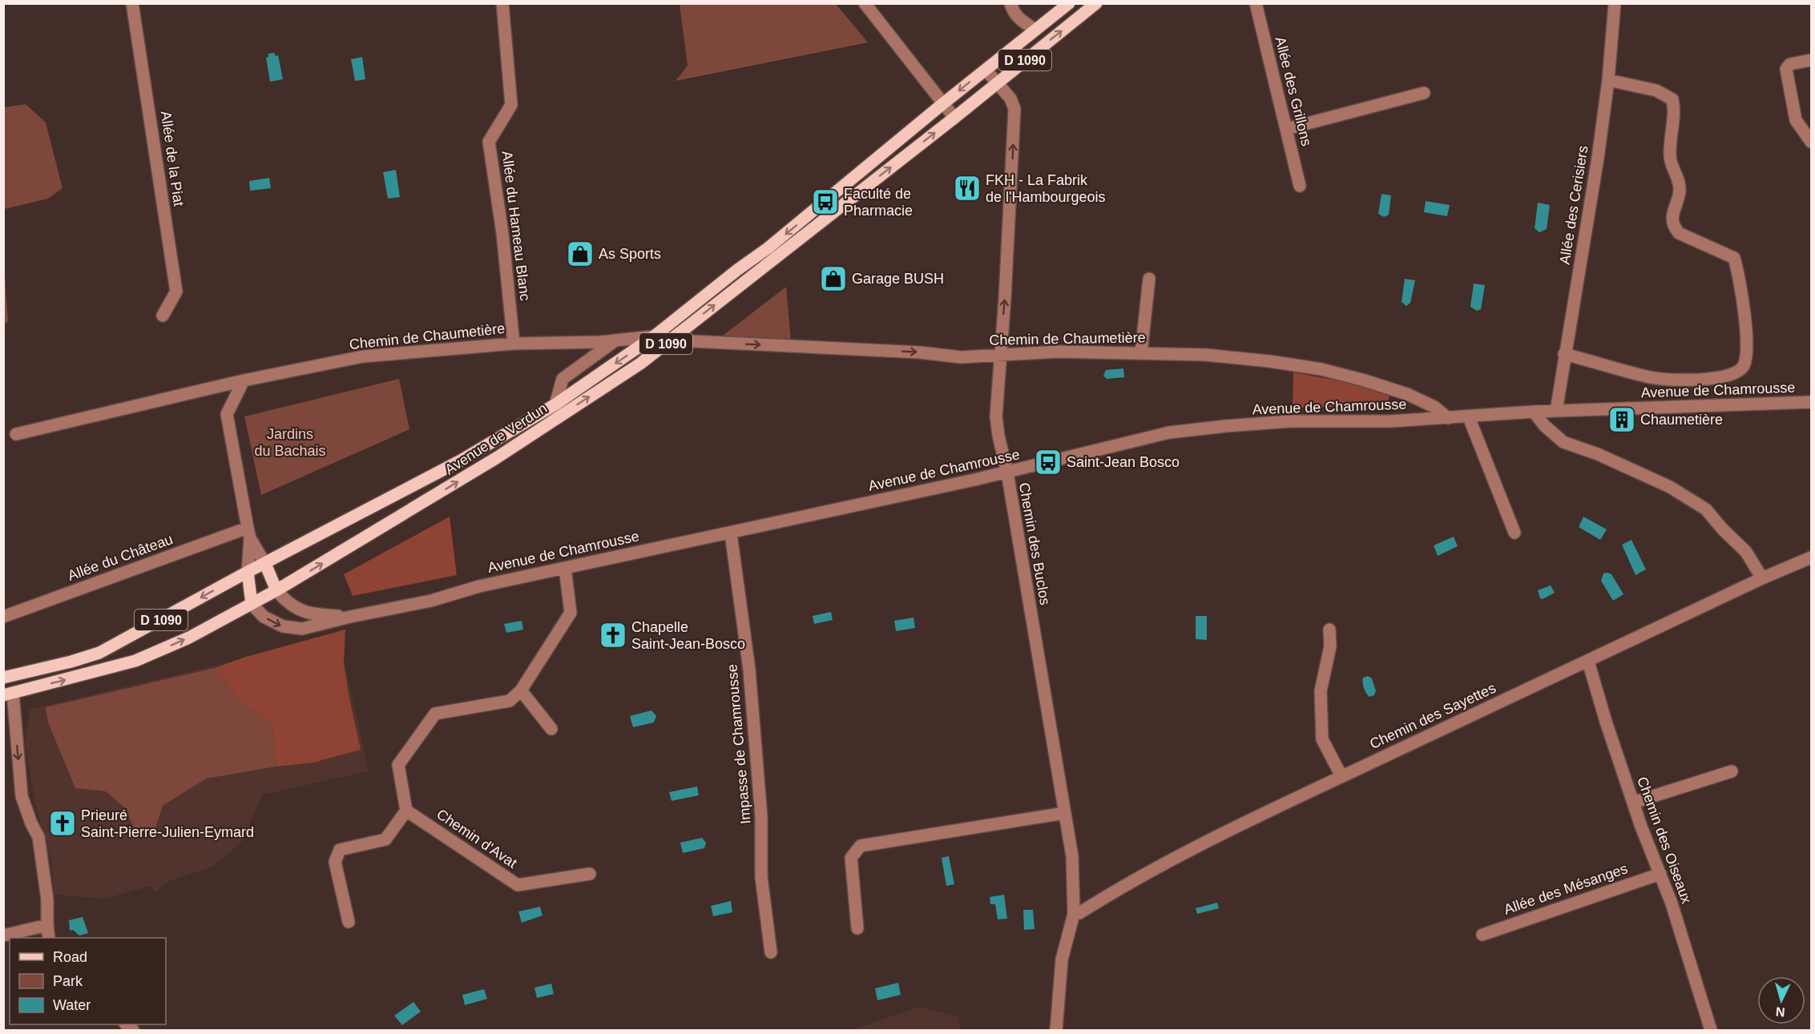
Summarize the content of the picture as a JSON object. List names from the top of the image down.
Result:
{
  "streets": {
    "main road": ["D 1090", "Avenue de Verdun"],
    "street": [
      "Allée des Grillons",
      "Allée de la Piat",
      "Allée des Cerisiers",
      "Allée du Hameau Blanc",
      "Chemin de Chaumetière",
      "Avenue de Chamrousse",
      "Chemin des Buclos",
      "Allée du Château",
      "Chemin des Sayettes",
      "Impasse de Chamrousse",
      "Chemin d'Avat",
      "Chemin des Oiseaux",
      "Allée des Mésanges"
    ]
  },
  "crossings": [
    ["Allée des Cerisiers", "Avenue de Chamrousse"],
    ["Allée du Hameau Blanc", "Chemin de Chaumetière"],
    ["Chemin de Chaumetière", "Avenue de Chamrousse"],
    ["Chemin de Chaumetière", "Avenue de Verdun"],
    ["Chemin de Chaumetière", "Chemin des Buclos"],
    ["Avenue de Chamrousse", "Avenue de Verdun"],
    ["Avenue de Chamrousse", "Chemin des Buclos"],
    ["Avenue de Chamrousse", "Impasse de Chamrousse"],
    ["Avenue de Verdun", "Chemin des Buclos"],
    ["Chemin des Buclos", "Chemin des Sayettes"],
    ["Chemin des Sayettes", "Chemin des Oiseaux"],
    ["Chemin des Oiseaux", "Allée des Mésanges"]
  ],
  "parks": ["Jardins du Bachais"],
  "places": {
    "restaurant": ["FKH - La Fabrik de l'Hambourgeois"],
    "bus stop": ["Faculté de Pharmacie", "Saint-Jean Bosco"],
    "shop": ["As Sports", "Garage BUSH"],
    "building": ["Chaumetière"],
    "church": ["Chapelle Saint-Jean-Bosco", "Prieuré Saint-Pierre-Julien-Eymard"]
  },
  "legend": ["Road", "Park", "Water"],
  "north": "bottom"
}
